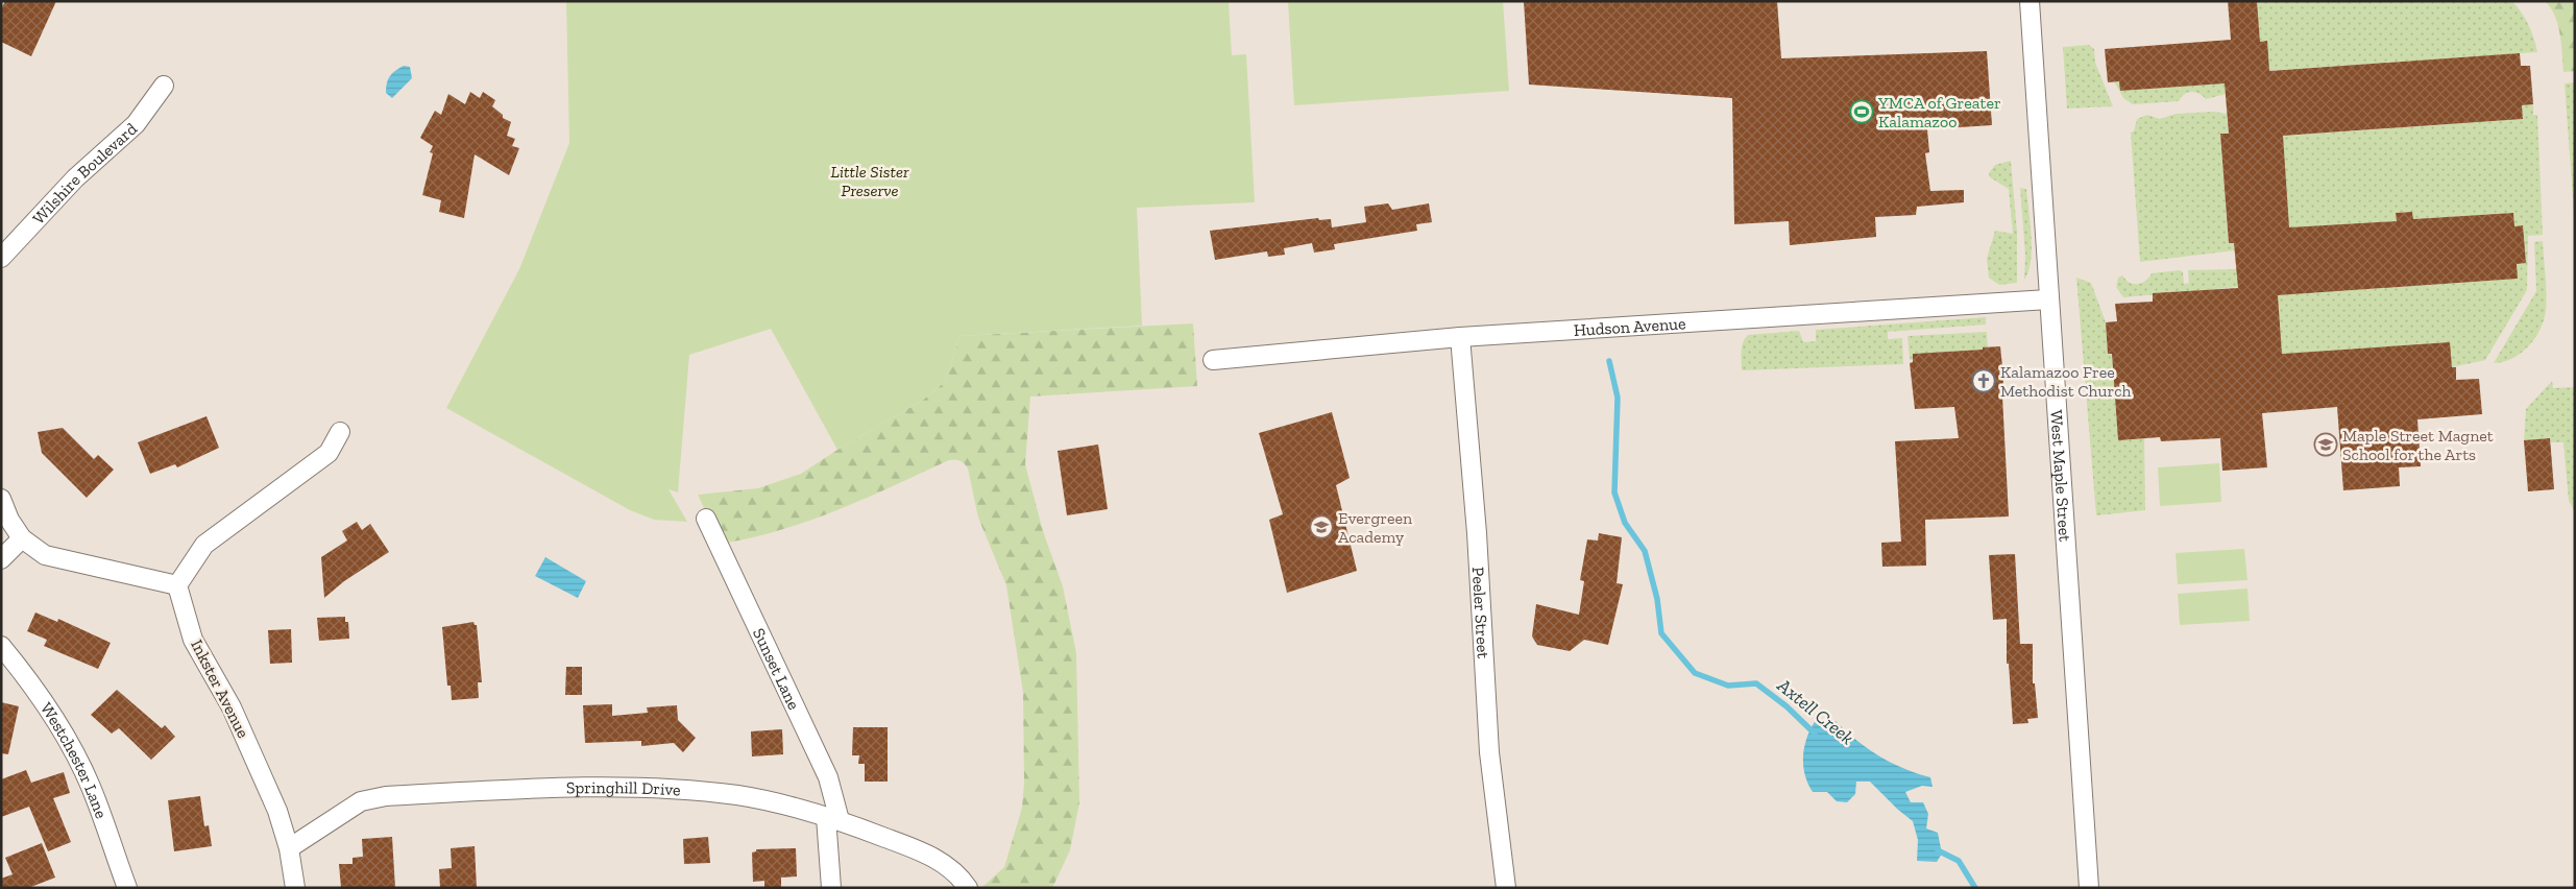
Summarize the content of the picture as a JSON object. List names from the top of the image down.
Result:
{
  "streets": {
    "street": [
      "Wilshire Boulevard",
      "Hudson Avenue",
      "West Maple Street",
      "Peeler Street",
      "Sunset Lane",
      "Inkster Avenue",
      "Westchester Lane",
      "Springhill Drive"
    ]
  },
  "crossings": [
    ["Hudson Avenue", "West Maple Street"],
    ["Hudson Avenue", "Peeler Street"],
    ["Sunset Lane", "Springhill Drive"],
    ["Inkster Avenue", "Springhill Drive"]
  ],
  "water": ["Axtell Creek"],
  "parks": ["Little Sister Preserve"],
  "places": {
    "sports": ["YMCA of Greater Kalamazoo"],
    "church": ["Kalamazoo Free Methodist Church"],
    "school or university": ["Maple Street Magnet School for the Arts", "Evergreen Academy"]
  }
}
